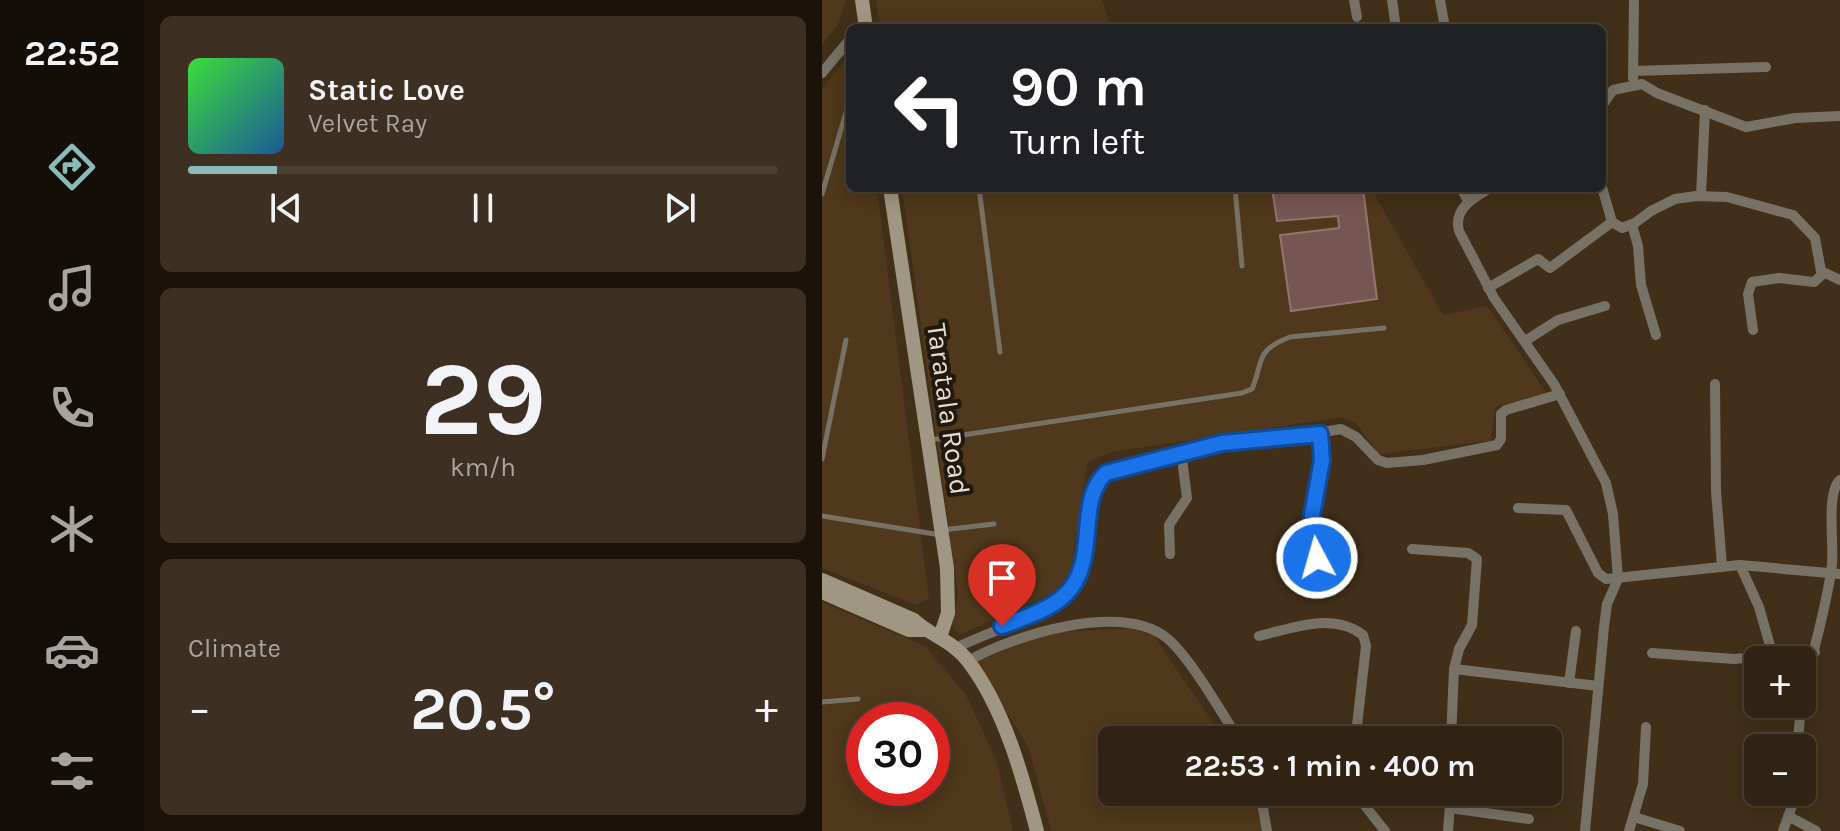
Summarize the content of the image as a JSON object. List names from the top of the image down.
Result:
{
  "streets": {
    "street": ["Taratala Road"]
  },
  "page": {
    "tabs": "22:52",
    "turn": ["90 m", "Turn left"],
    "song": ["Static Love", "Velvet Ray"],
    "tile": [
      ["29", "km/h"],
      "Climate"
    ],
    "map_buttons": ["+", "−"],
    "heat": ["−", "20.5°", "+"],
    "limit": "30",
    "trip": "22:53 · 1 min · 400 m"
  }
}
